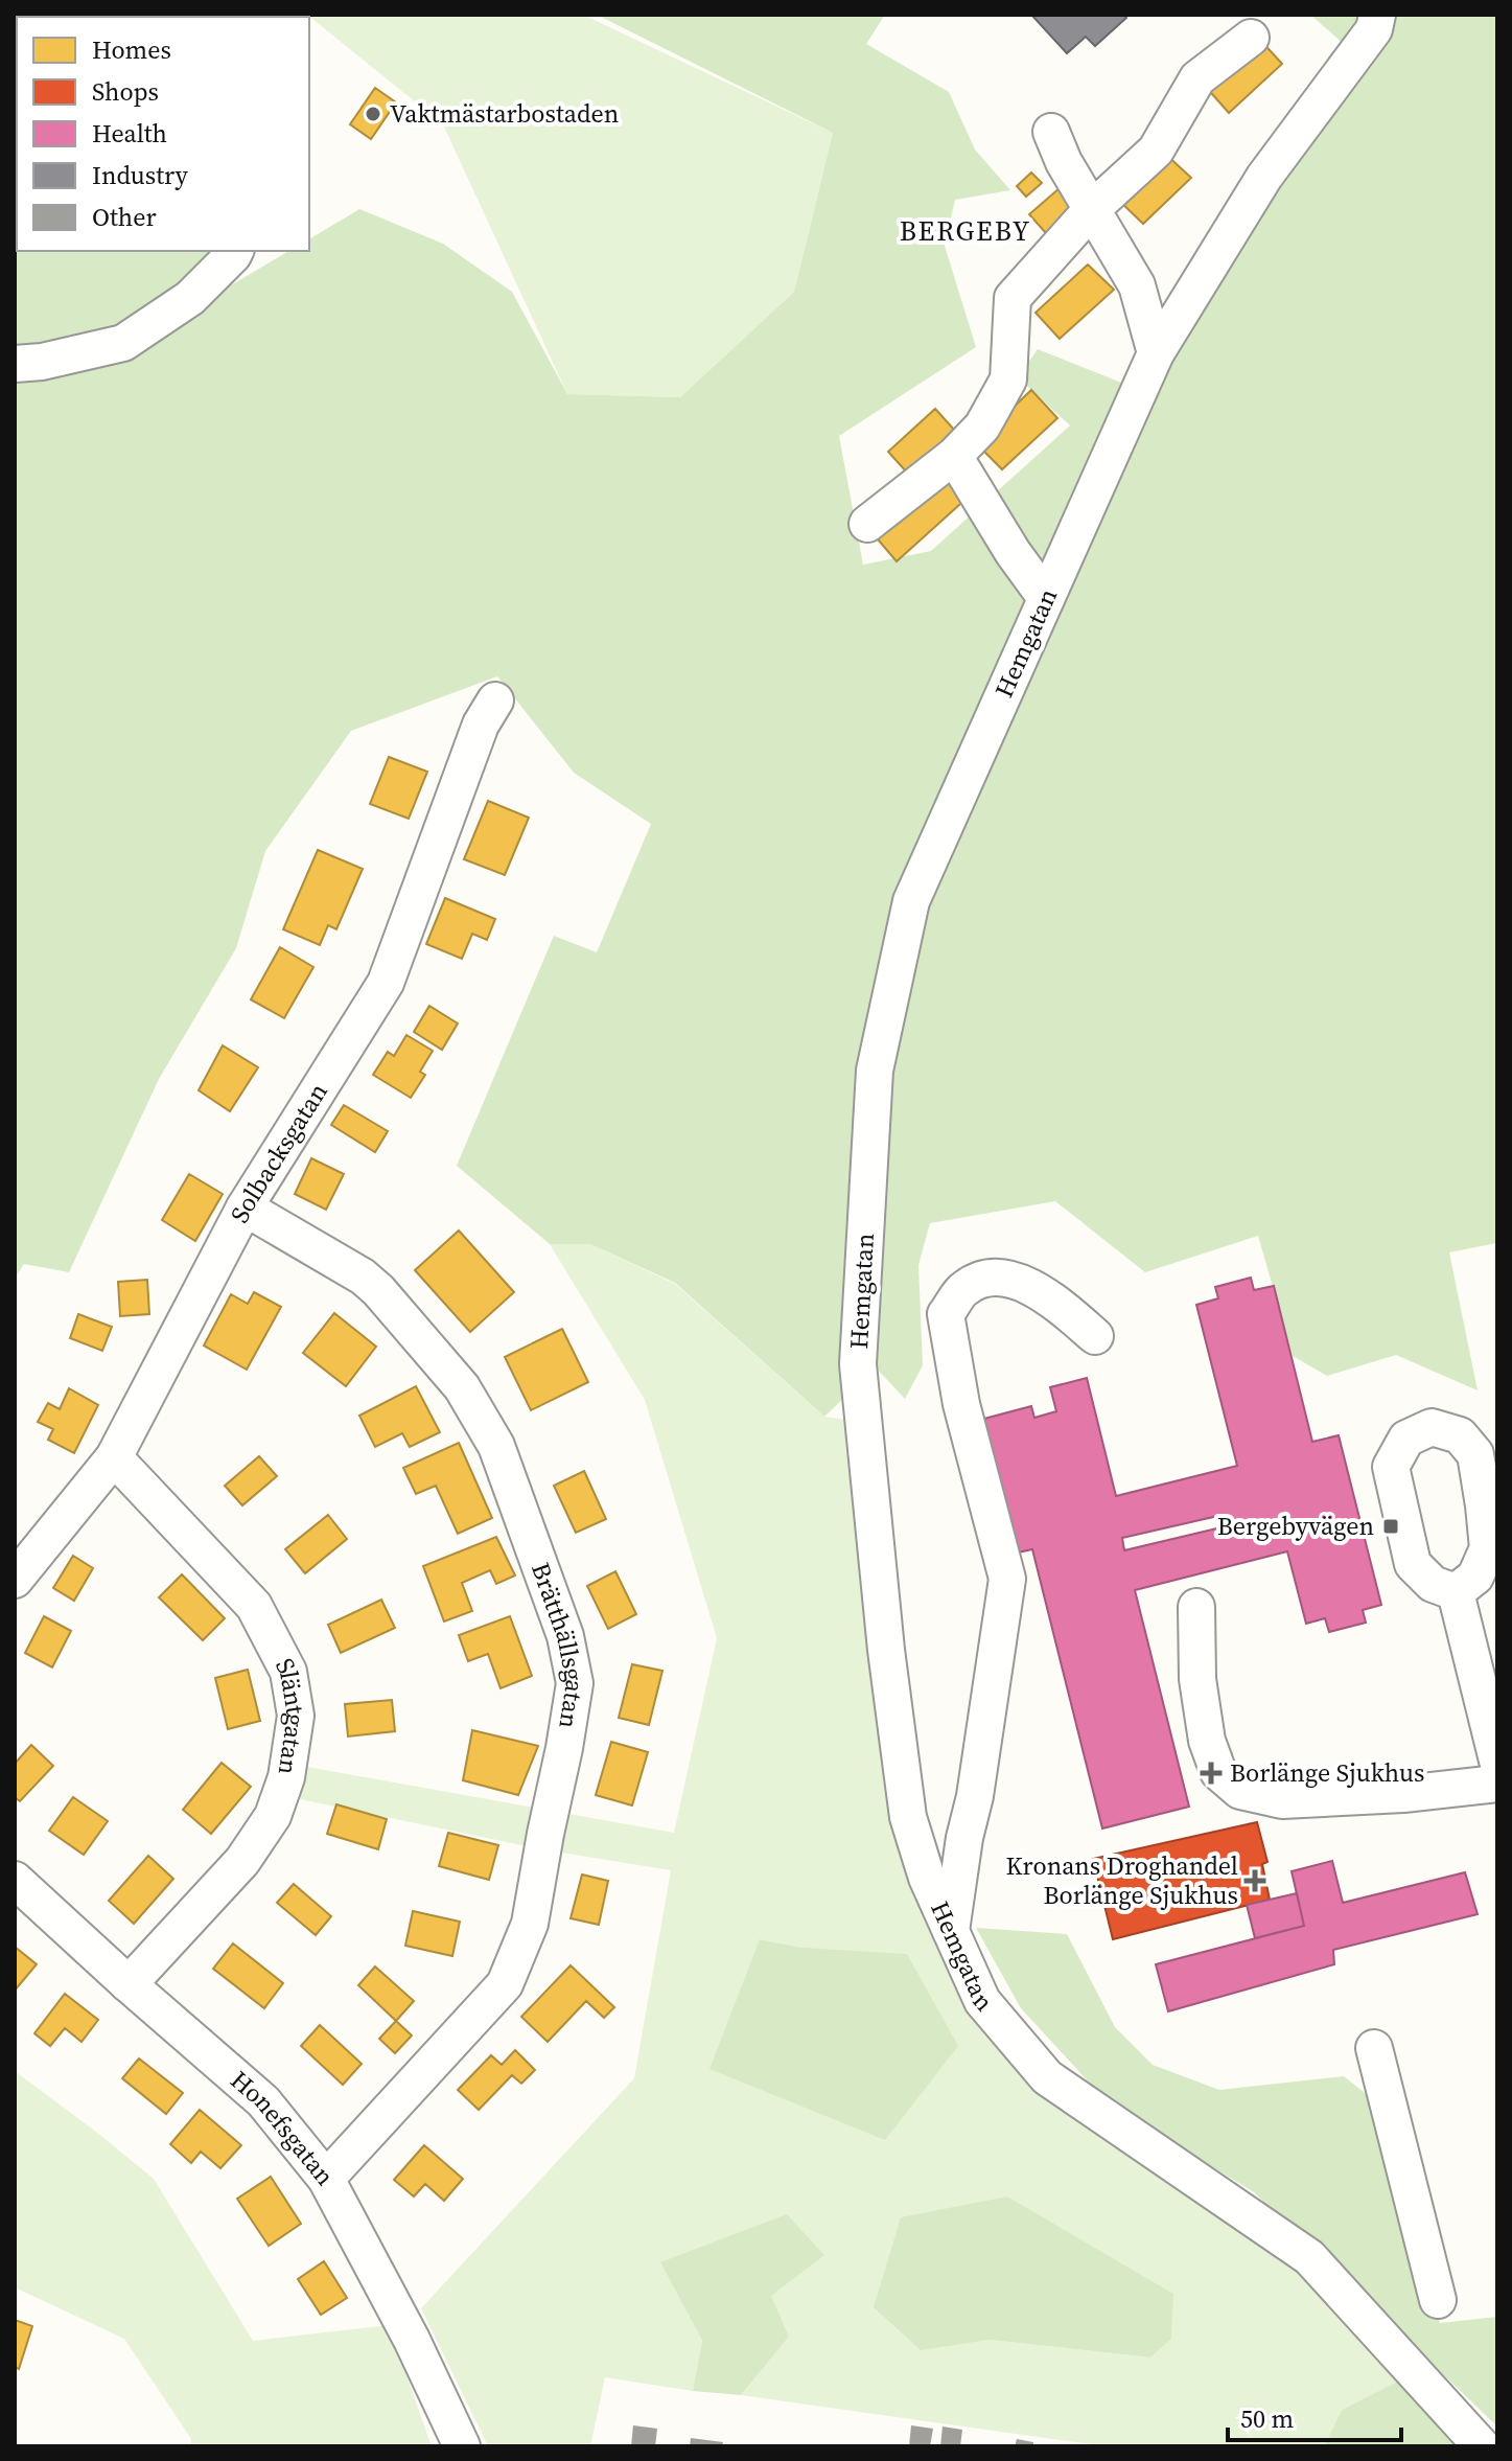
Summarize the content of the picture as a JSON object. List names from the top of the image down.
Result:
{
  "streets": {
    "street": [
      "Hemgatan",
      "Solbacksgatan",
      "Brätthällsgatan",
      "Släntgatan",
      "Honefsgatan"
    ]
  },
  "crossings": [
    ["Solbacksgatan", "Brätthällsgatan"],
    ["Solbacksgatan", "Släntgatan"],
    ["Brätthällsgatan", "Honefsgatan"],
    ["Släntgatan", "Honefsgatan"]
  ],
  "districts": ["BERGEBY"],
  "places": {
    "other": ["Vaktmästarbostaden"],
    "transit": ["Bergebyvägen"],
    "health": ["Borlänge Sjukhus", "Kronans Droghandel Borlänge Sjukhus"]
  },
  "legend": [
    "Homes",
    "Shops",
    "Health",
    "Industry",
    "Other"
  ],
  "scale_bar": "50 m"
}
